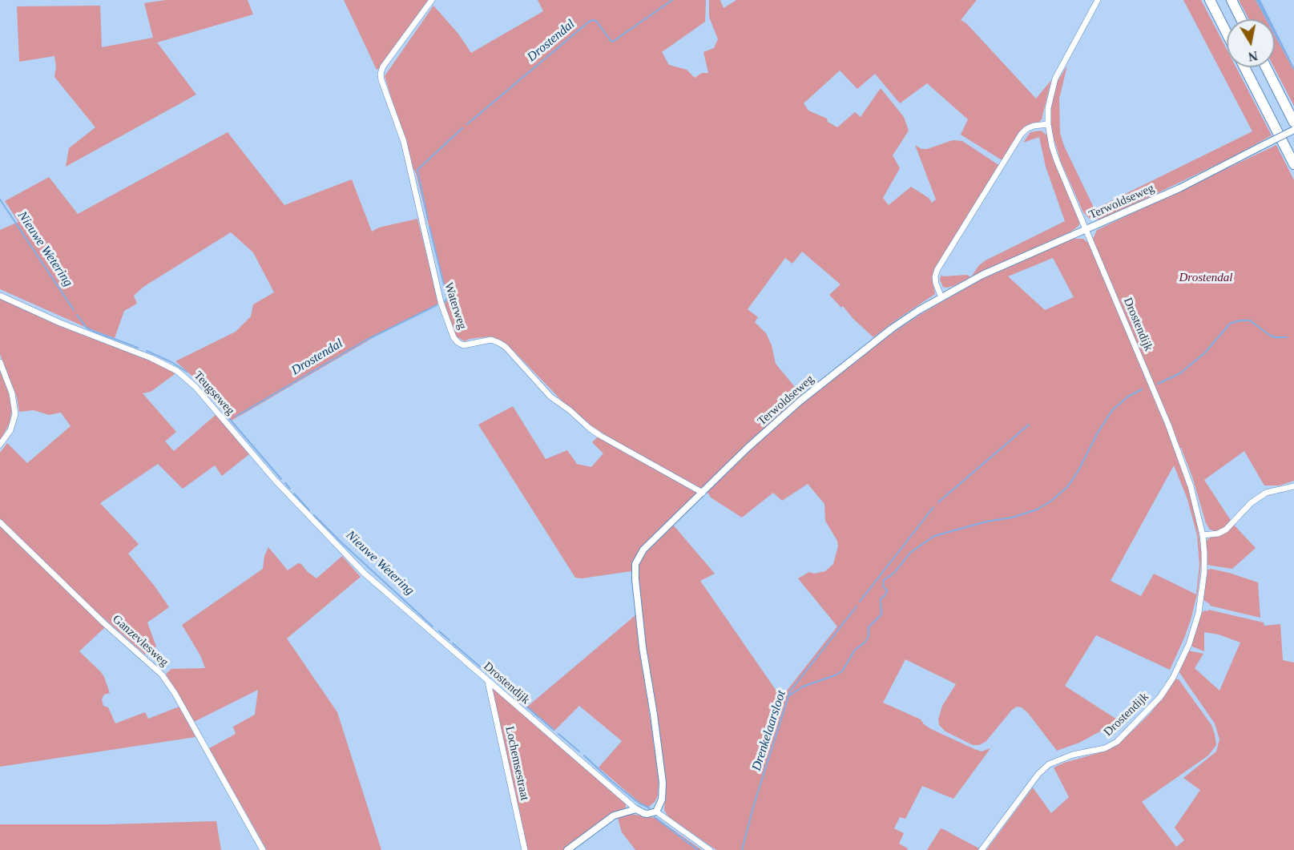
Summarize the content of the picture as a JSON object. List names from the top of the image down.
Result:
{
  "streets": {
    "street": [
      "Terwoldseweg",
      "Waterweg",
      "Drostendijk",
      "Teugseweg",
      "Ganzevlesweg",
      "Lochemsestraat"
    ]
  },
  "crossings": [
    ["Terwoldseweg", "Waterweg"],
    ["Terwoldseweg", "Drostendijk"],
    ["Drostendijk", "Teugseweg"],
    ["Drostendijk", "Lochemsestraat"]
  ],
  "water": ["Drostendal", "Nieuwe Wetering", "Drenkelaarsloot"],
  "parks": ["Drostendal"],
  "north": "bottom"
}
